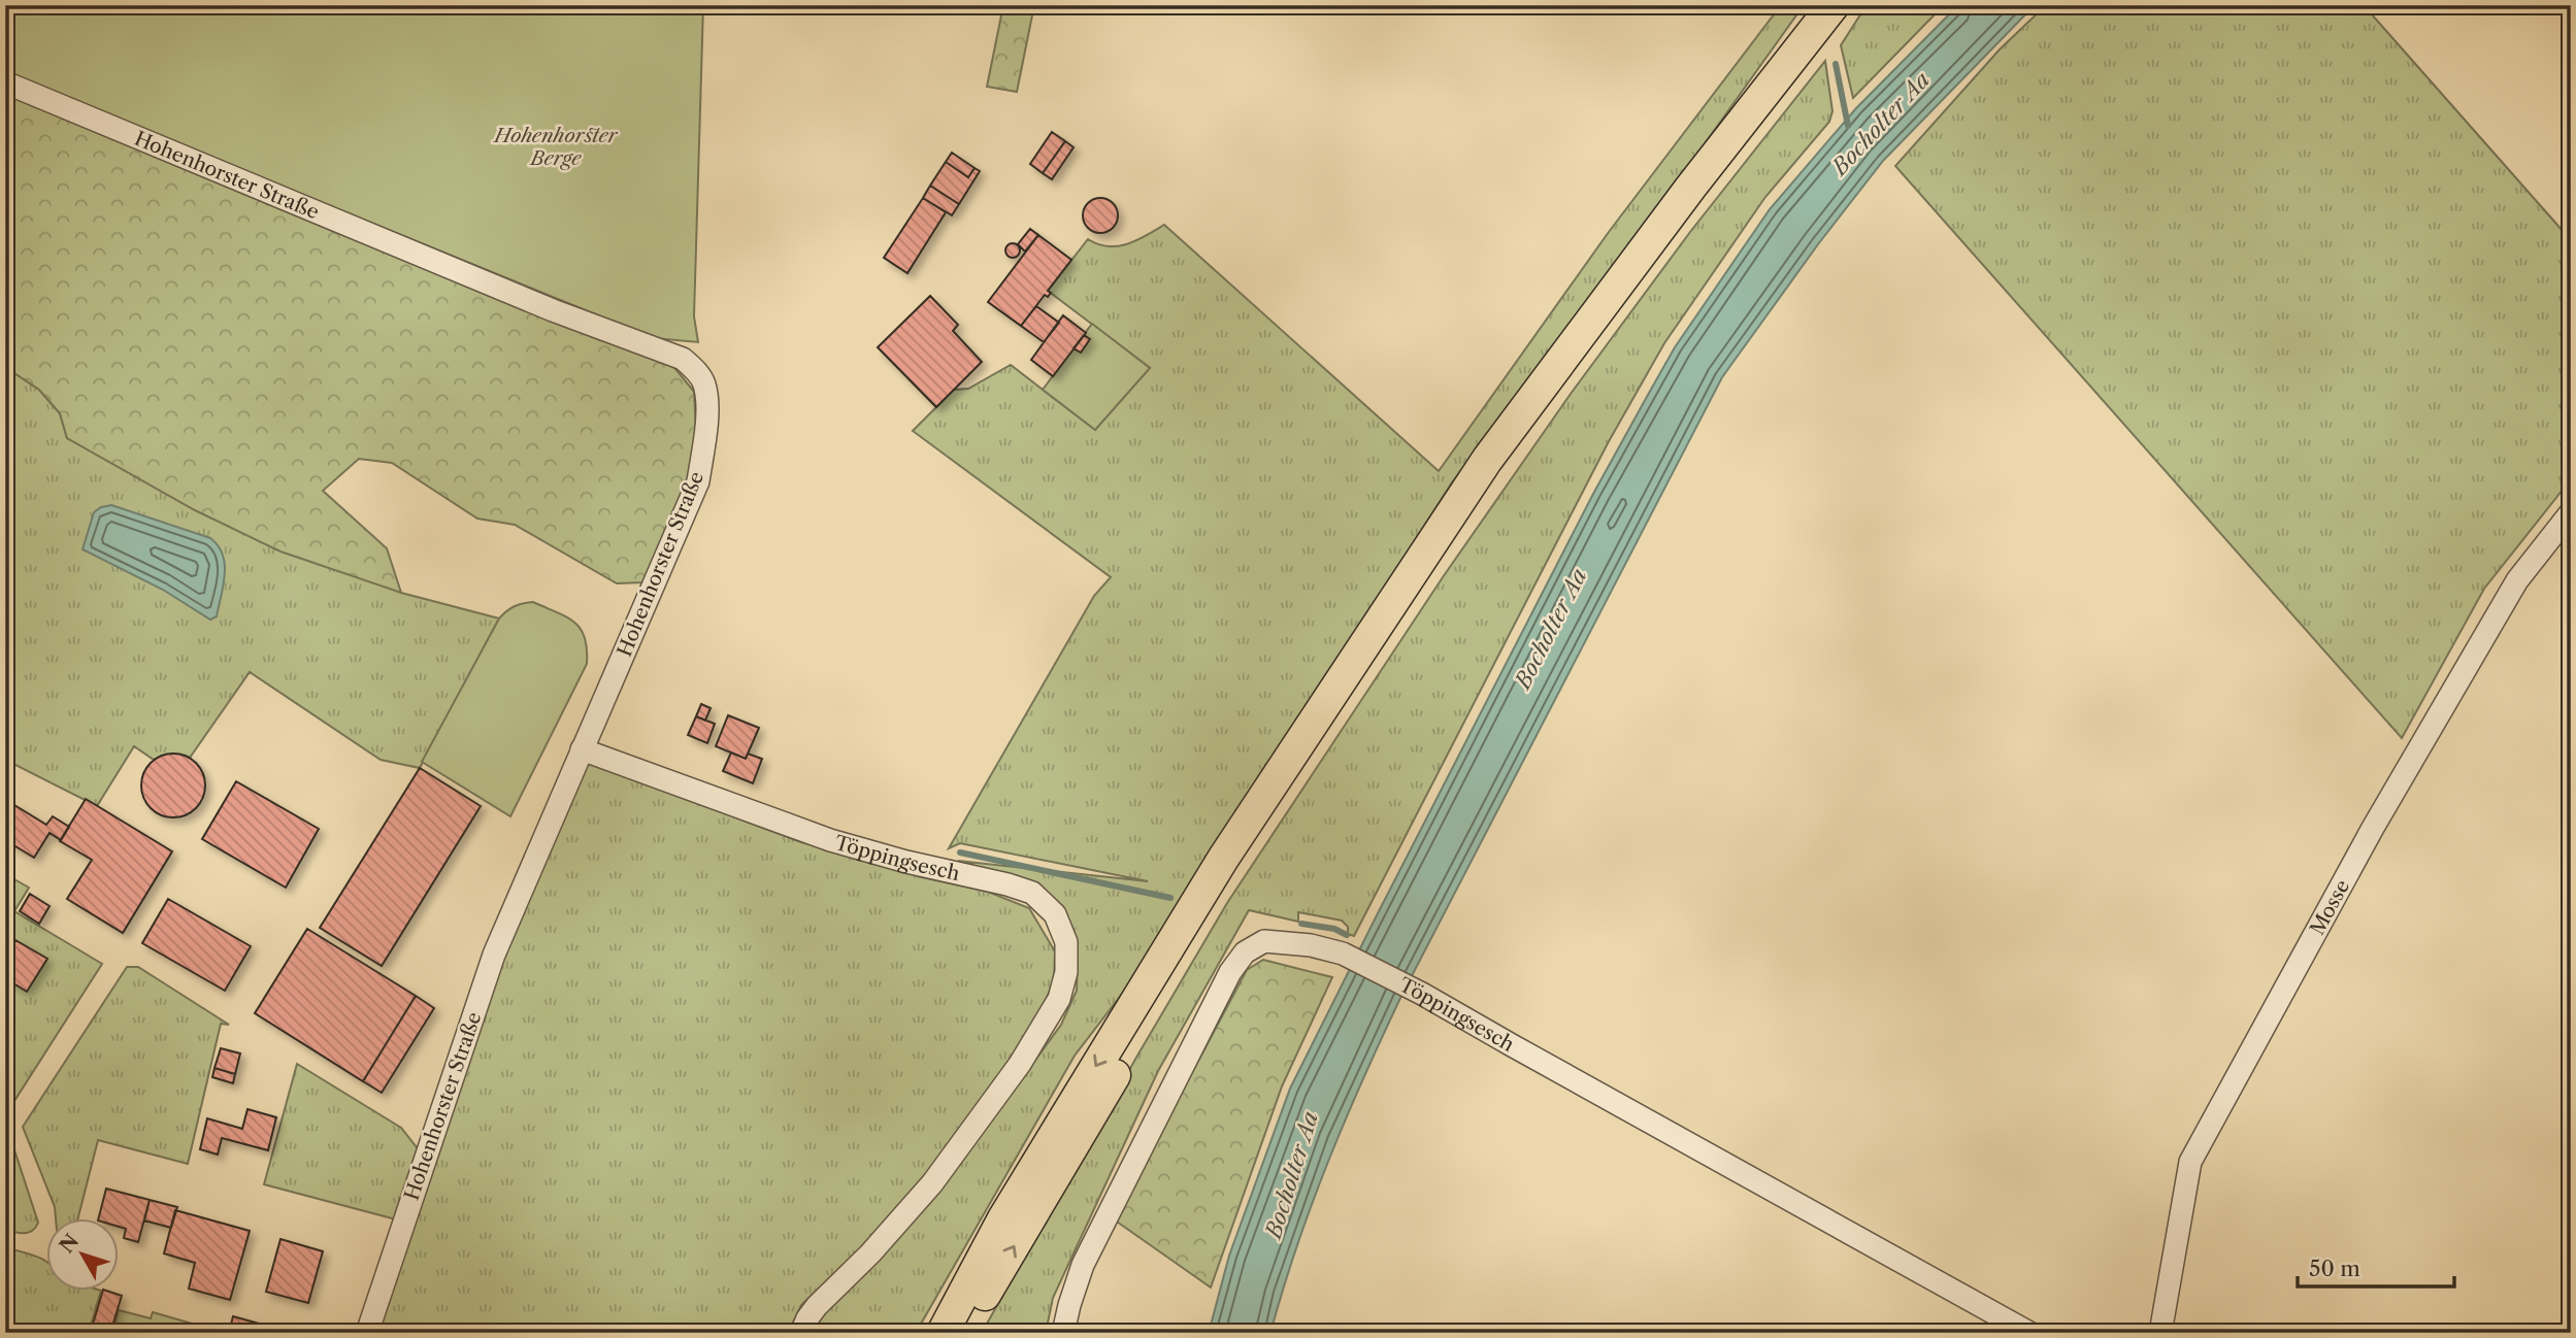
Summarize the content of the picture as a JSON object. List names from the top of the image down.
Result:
{
  "streets": {
    "street": ["Hohenhorster Straße", "Töppingsesch", "Mosse"]
  },
  "crossings": [
    ["Hohenhorster Straße", "Töppingsesch"]
  ],
  "water": ["Bocholter Aa"],
  "parks": ["Hohenhorster Berge"],
  "scale_bar": "50 m",
  "north": "top left"
}
